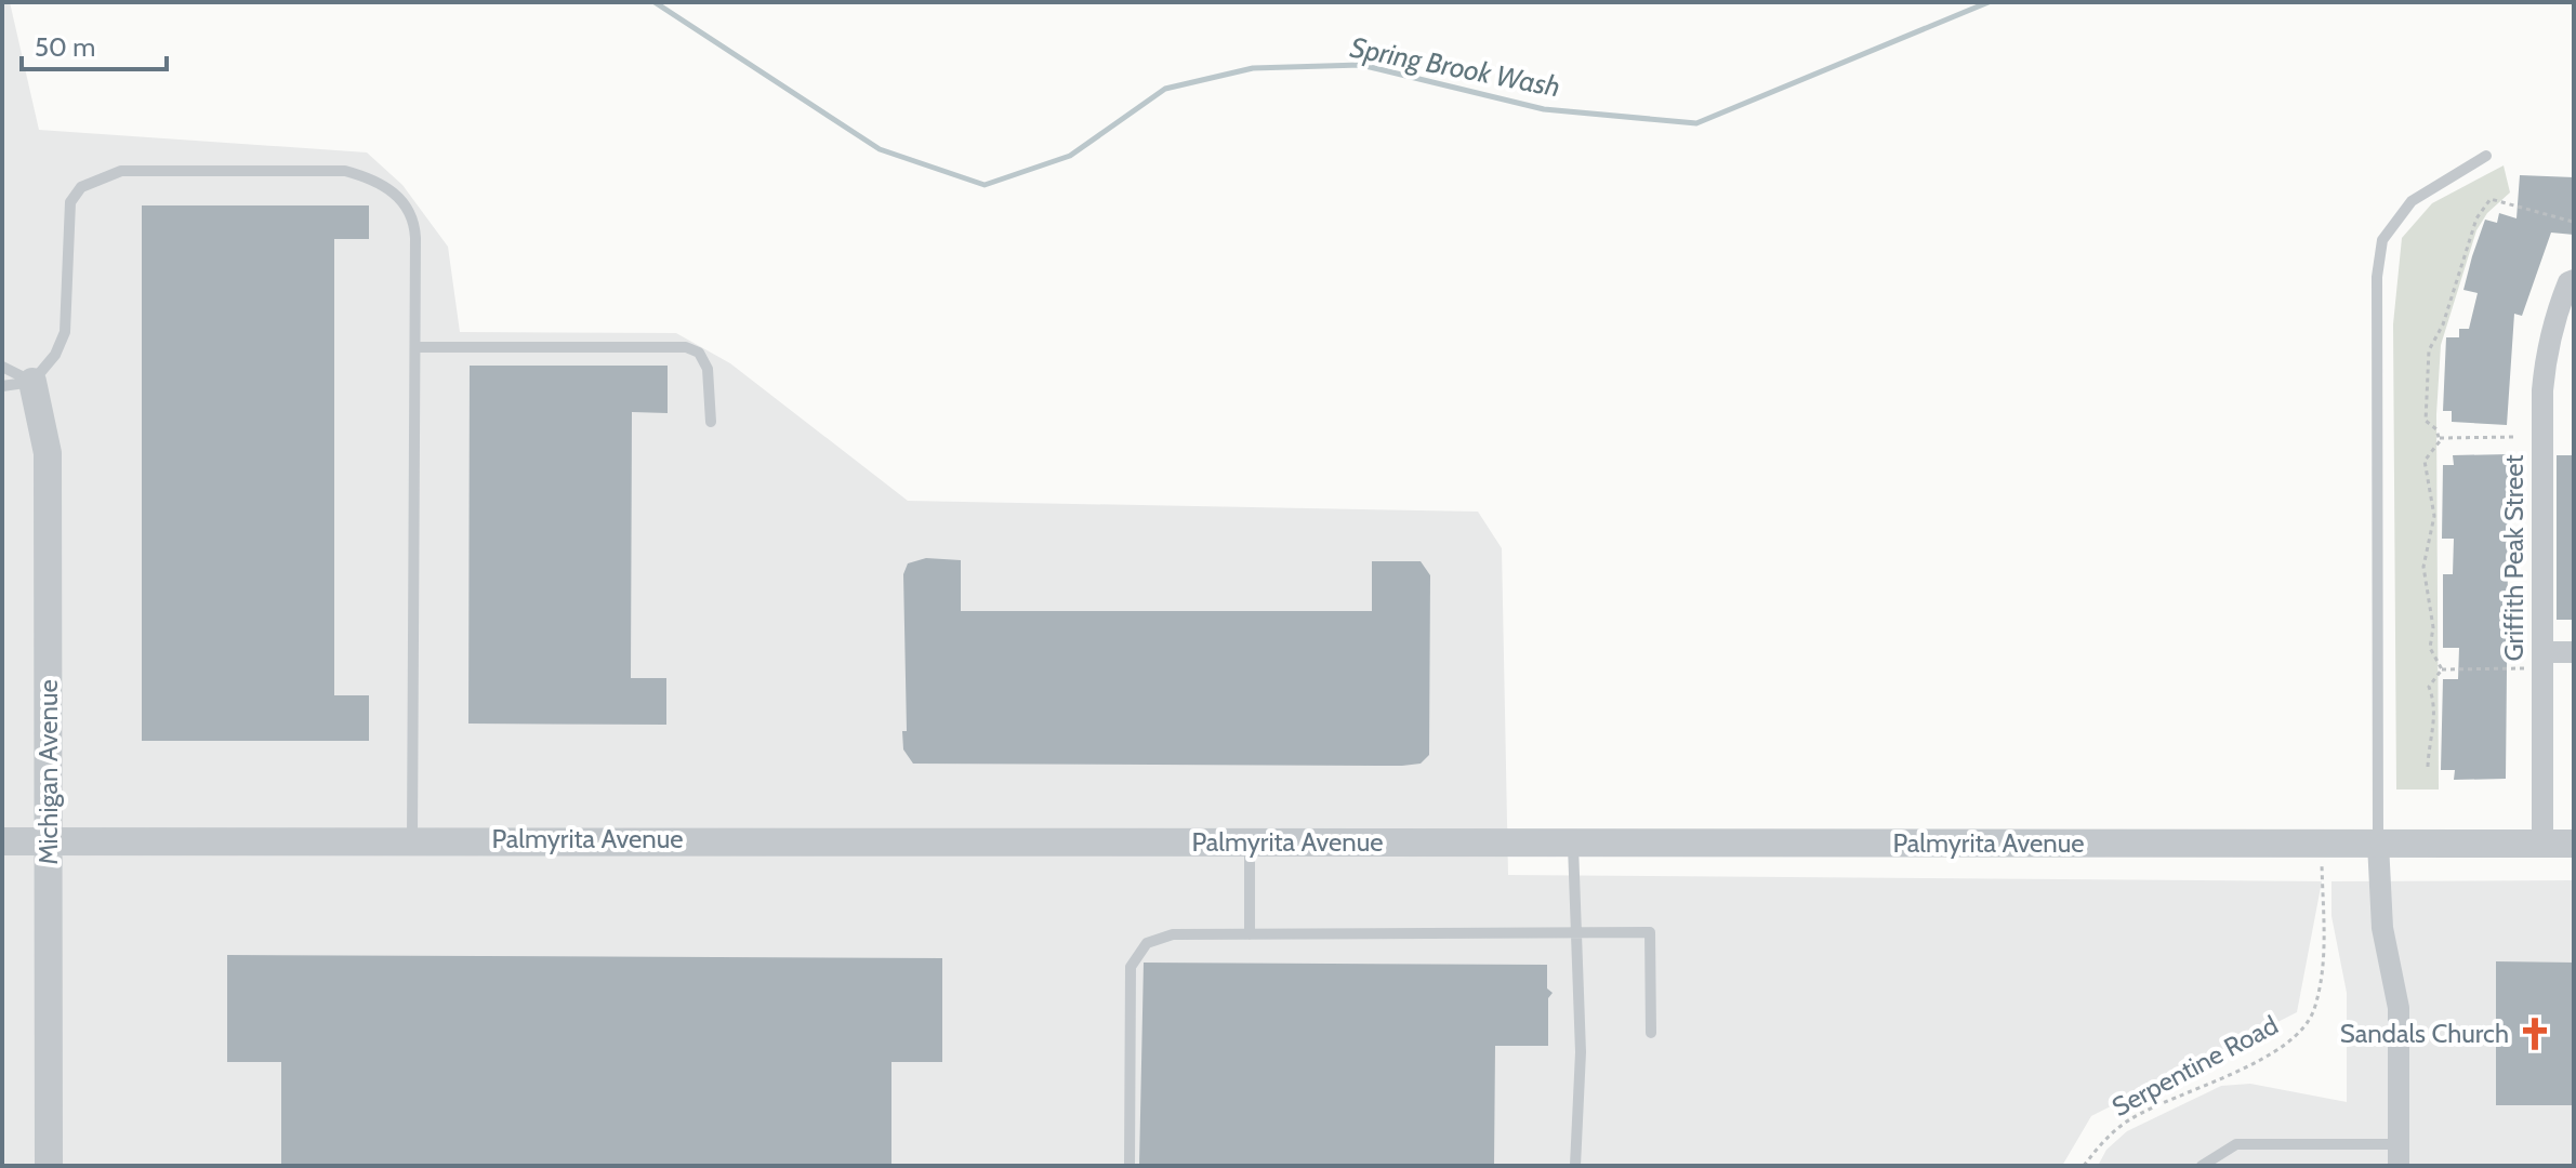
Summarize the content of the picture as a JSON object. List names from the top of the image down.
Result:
{
  "streets": {
    "street": ["Griffith Peak Street", "Michigan Avenue", "Palmyrita Avenue"],
    "path": ["Serpentine Road"]
  },
  "crossings": [
    ["Griffith Peak Street", "Palmyrita Avenue"],
    ["Michigan Avenue", "Palmyrita Avenue"],
    ["Palmyrita Avenue", "Serpentine Road"]
  ],
  "water": ["Spring Brook Wash"],
  "places": {
    "church": ["Sandals Church"]
  },
  "scale_bar": "50 m"
}
